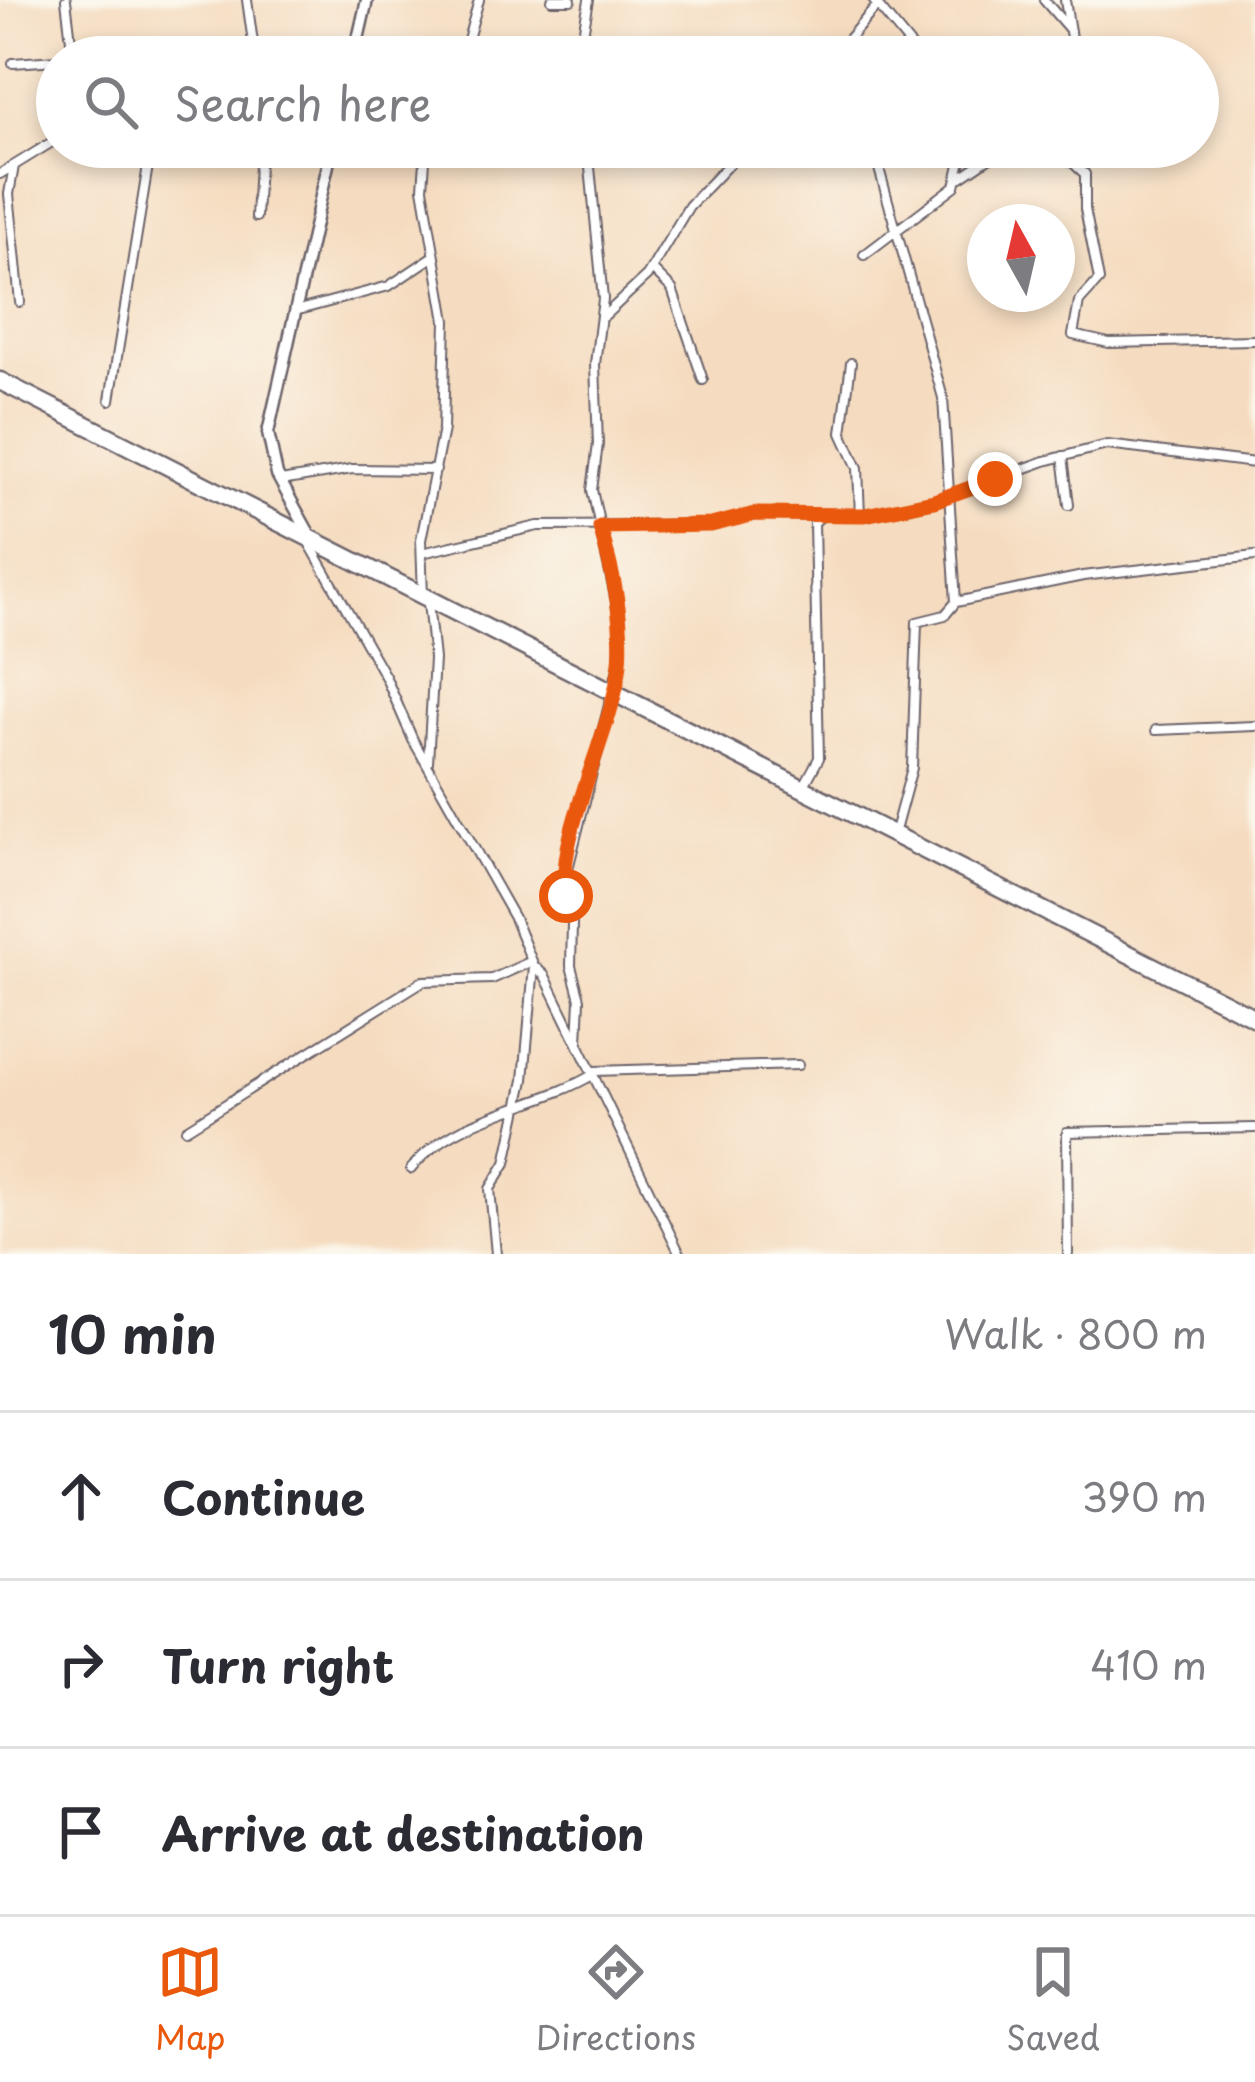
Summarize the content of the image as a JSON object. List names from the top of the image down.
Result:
{
  "north": "top",
  "page": {
    "search": "Search here",
    "heading": ["10 min", "Walk · 800 m"],
    "list": [
      ["Continue", "390 m"],
      ["Turn right", "410 m"],
      "Arrive at destination"
    ],
    "nav": ["Map", "Directions", "Saved"]
  }
}
